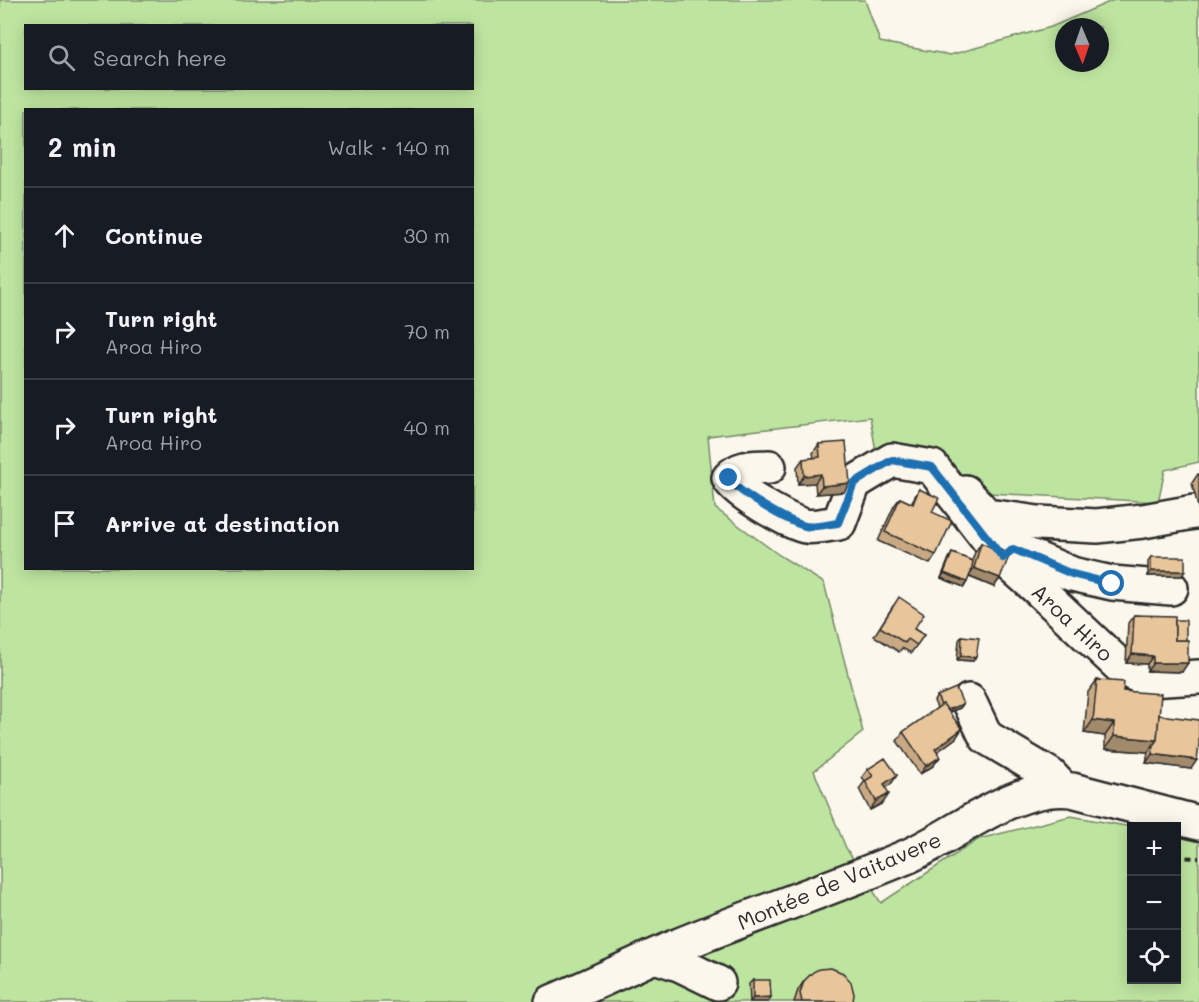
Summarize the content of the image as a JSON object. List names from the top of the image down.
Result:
{
  "streets": {
    "street": ["Aroa Hiro", "Montée de Vaitavere"]
  },
  "north": "bottom",
  "page": {
    "search": "Search here",
    "heading": ["2 min", "Walk · 140 m"],
    "list": [
      ["Continue", "30 m"],
      ["Turn right", "Aroa Hiro", "70 m"],
      ["Turn right", "Aroa Hiro", "40 m"],
      "Arrive at destination"
    ],
    "map_buttons": ["+", "−"]
  }
}
